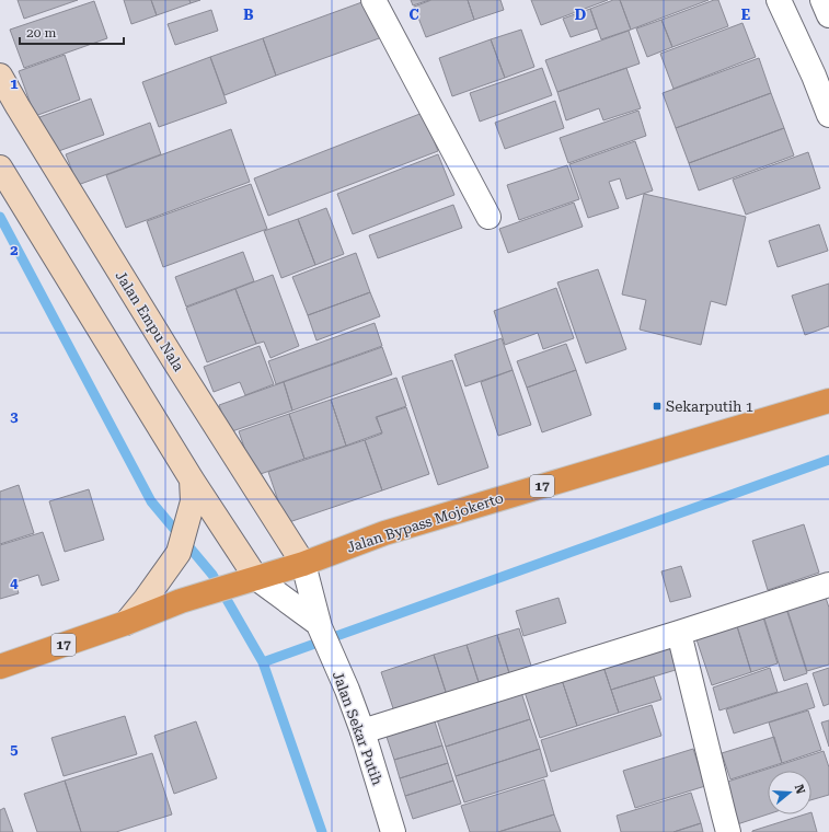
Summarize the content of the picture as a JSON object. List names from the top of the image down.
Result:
{
  "streets": {
    "highway": ["17", "Jalan Bypass Mojokerto"],
    "main road": ["Jalan Empu Nala"],
    "street": ["Jalan Sekar Putih"]
  },
  "crossings": [
    ["Jalan Empu Nala", "Jalan Bypass Mojokerto"],
    ["Jalan Empu Nala", "Jalan Sekar Putih"],
    ["Jalan Bypass Mojokerto", "Jalan Sekar Putih"]
  ],
  "places": {
    "transit": ["Sekarputih 1"]
  },
  "scale_bar": "20 m",
  "north": "right",
  "grid": {
    "columns": [
      "B",
      "C",
      "D",
      "E"
    ],
    "rows": [
      "1",
      "2",
      "3",
      "4",
      "5"
    ]
  }
}
